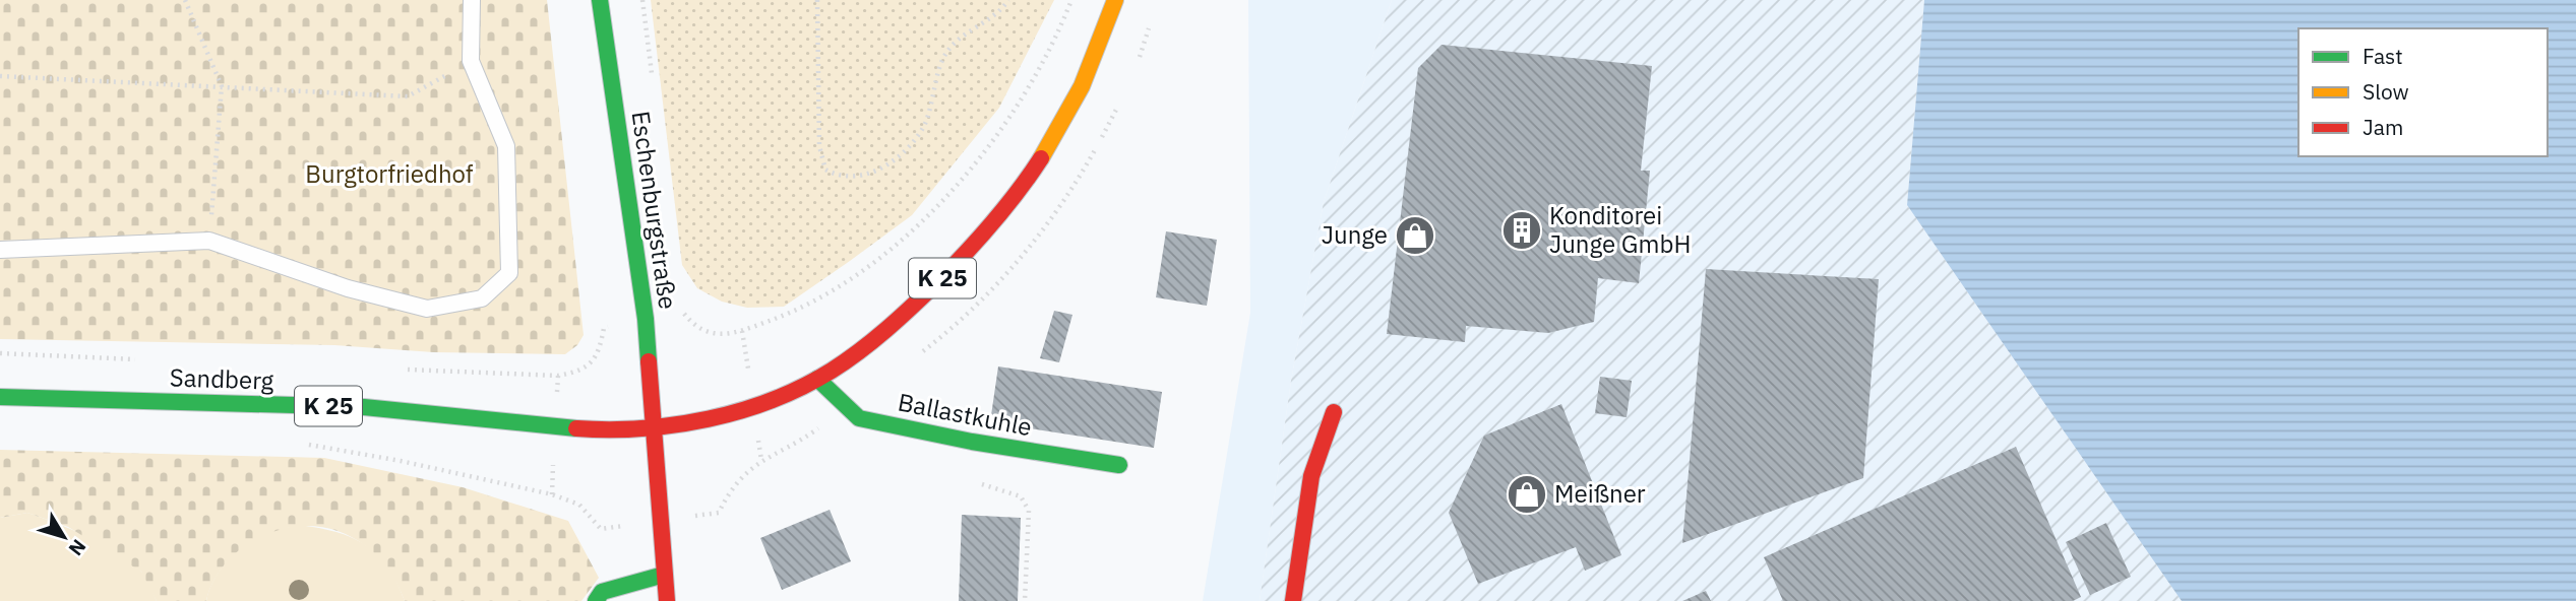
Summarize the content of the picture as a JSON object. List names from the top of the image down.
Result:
{
  "streets": {
    "main road": [
      "Eschenburgstraße",
      "K 25",
      "Sandberg",
      "Ballastkuhle"
    ]
  },
  "crossings": [
    ["Eschenburgstraße", "K 25"],
    ["Eschenburgstraße", "Sandberg"],
    ["K 25", "Sandberg"],
    ["K 25", "Ballastkuhle"]
  ],
  "parks": ["Burgtorfriedhof"],
  "places": {
    "building": ["Konditorei Junge GmbH"],
    "shop": ["Junge", "Meißner"]
  },
  "legend": ["Fast", "Slow", "Jam"],
  "north": "bottom right"
}
